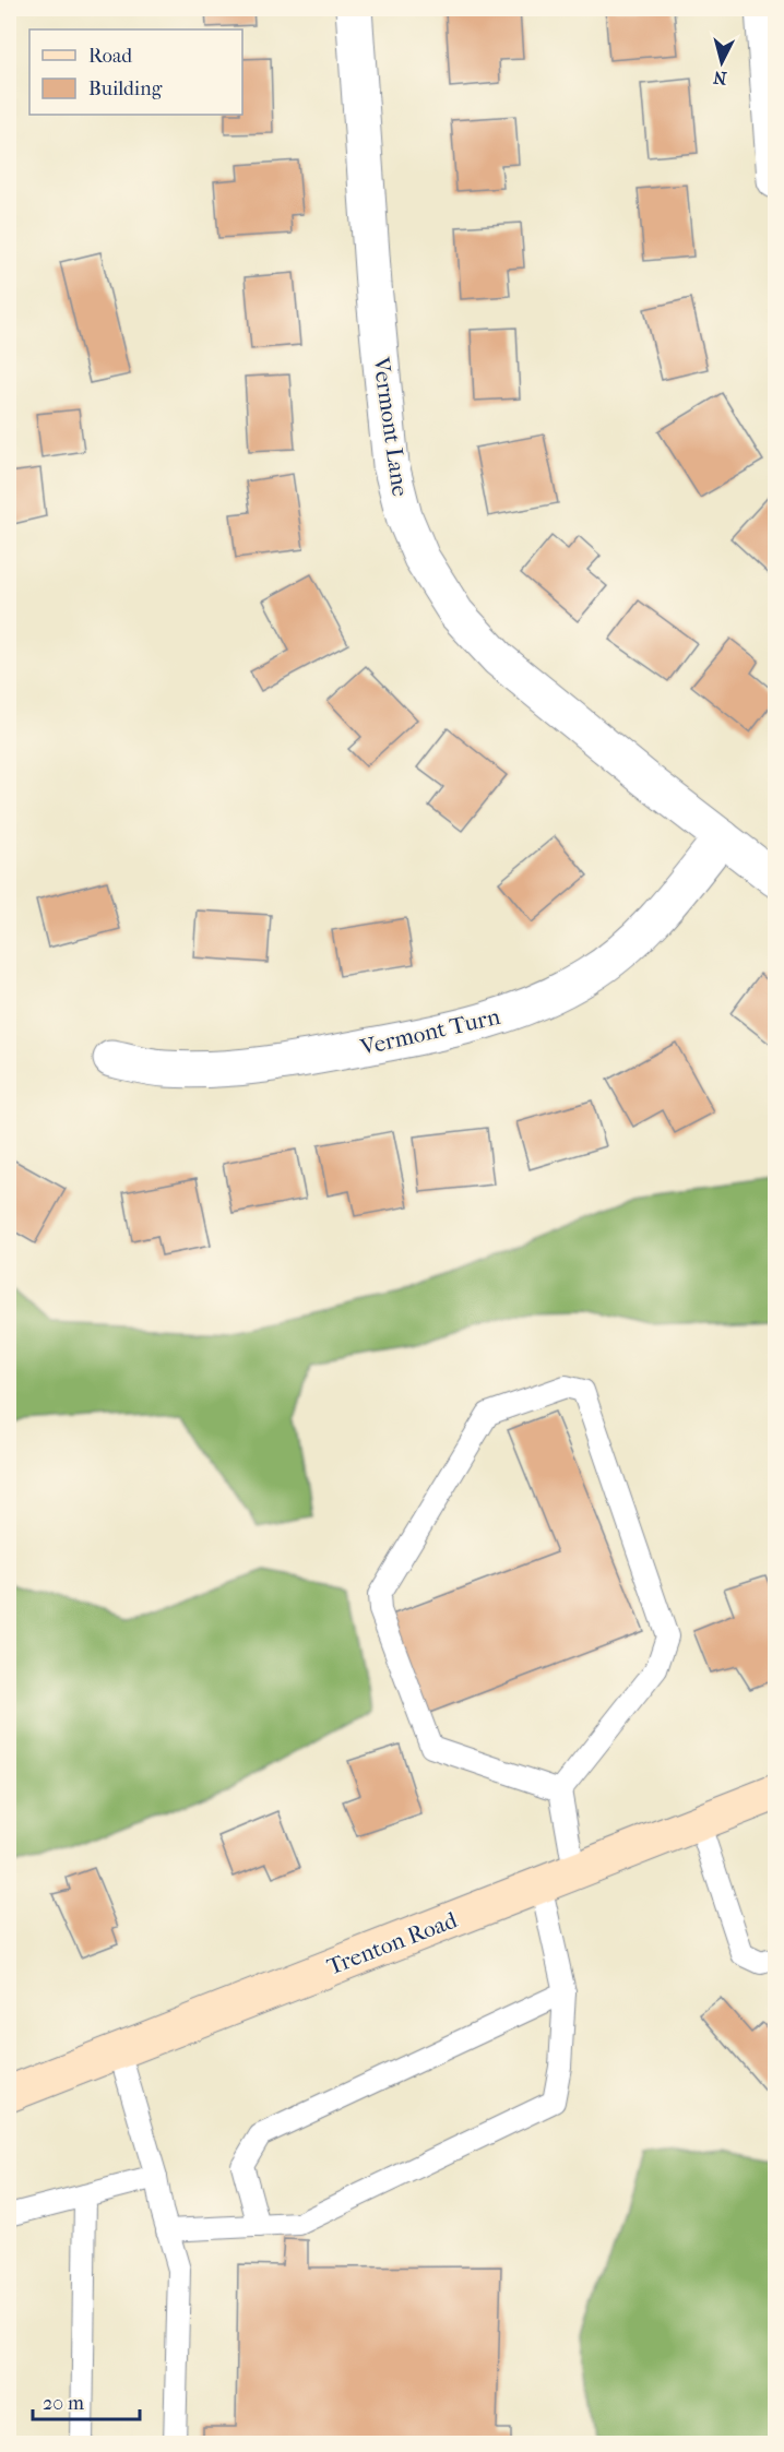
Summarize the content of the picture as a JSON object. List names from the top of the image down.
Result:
{
  "streets": {
    "main road": ["Trenton Road"],
    "street": ["Vermont Lane", "Vermont Turn"]
  },
  "crossings": [
    ["Vermont Lane", "Vermont Turn"]
  ],
  "legend": ["Road", "Building"],
  "scale_bar": "20 m",
  "north": "bottom"
}
